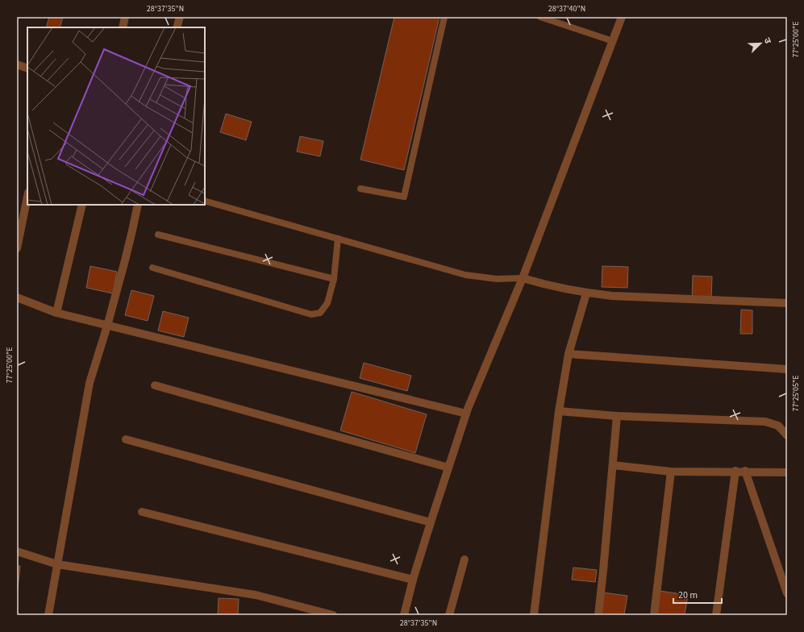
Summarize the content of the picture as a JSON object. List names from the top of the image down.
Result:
{
  "scale_bar": "20 m",
  "north": "top right",
  "coordinates": [
    "28°37'35\"N",
    "28°37'40\"N",
    "77°25'00\"E",
    "77°25'05\"E"
  ]
}
